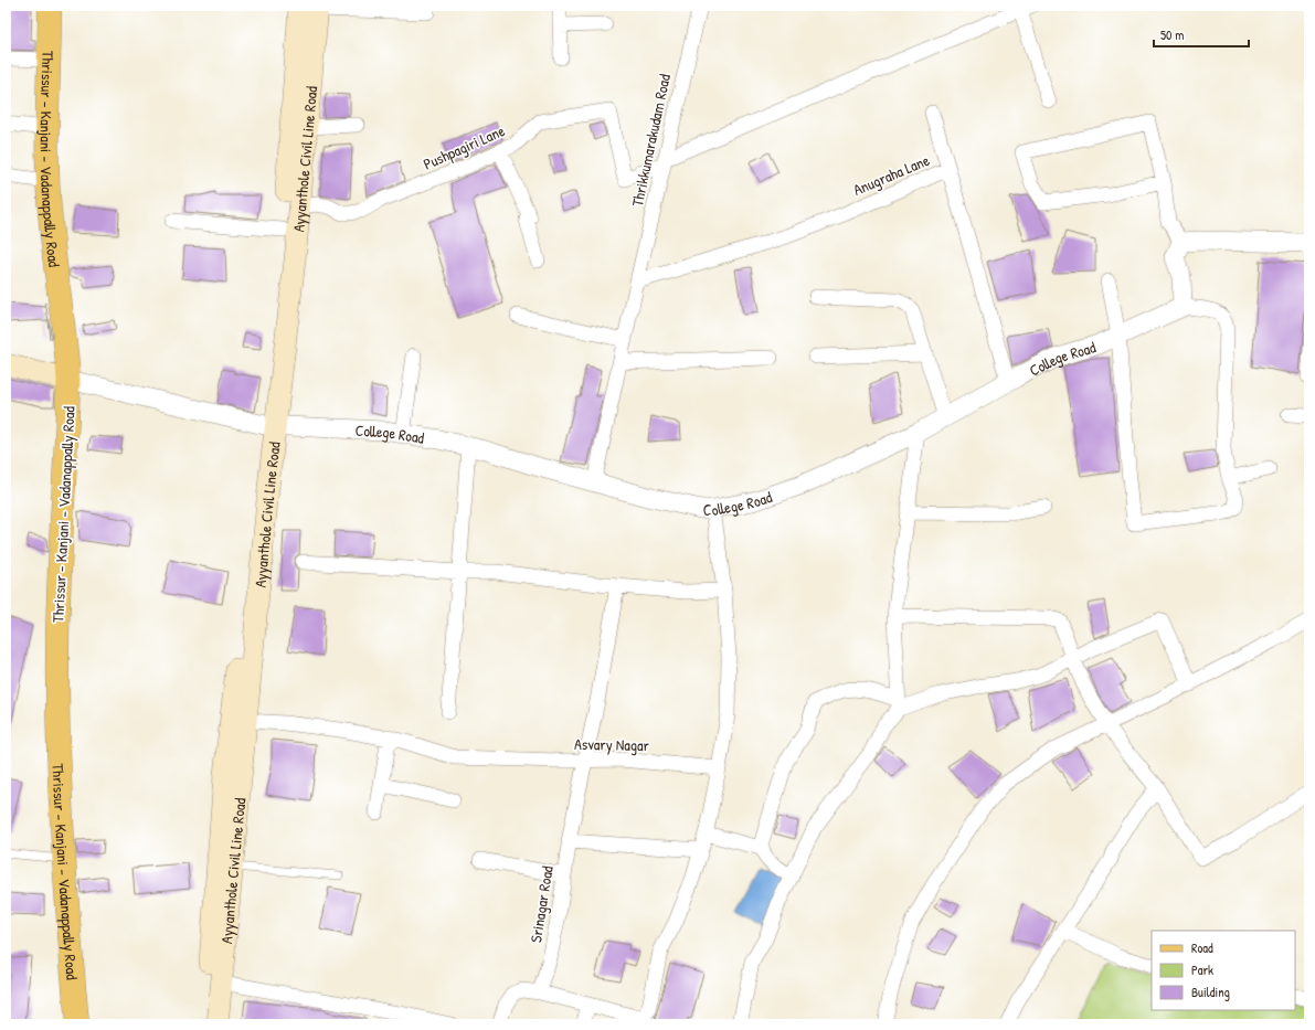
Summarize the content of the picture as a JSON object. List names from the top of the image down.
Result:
{
  "streets": {
    "main road": ["Thrissur - Kanjani - Vadanappally Road", "Ayyanthole Civil Line Road"],
    "street": [
      "Thrikkumarakudam Road",
      "Pushpagiri Lane",
      "Anugraha Lane",
      "College Road",
      "Asvary Nagar",
      "Srinagar Road"
    ]
  },
  "crossings": [
    ["Thrikkumarakudam Road", "Pushpagiri Lane"],
    ["Thrikkumarakudam Road", "Anugraha Lane"],
    ["Thrikkumarakudam Road", "College Road"],
    ["Pushpagiri Lane", "Ayyanthole Civil Line Road"],
    ["Thrissur - Kanjani - Vadanappally Road", "College Road"],
    ["Ayyanthole Civil Line Road", "College Road"],
    ["Ayyanthole Civil Line Road", "Asvary Nagar"],
    ["Anugraha Lane", "College Road"],
    ["Asvary Nagar", "Srinagar Road"]
  ],
  "legend": ["Road", "Park", "Building"],
  "scale_bar": "50 m"
}
